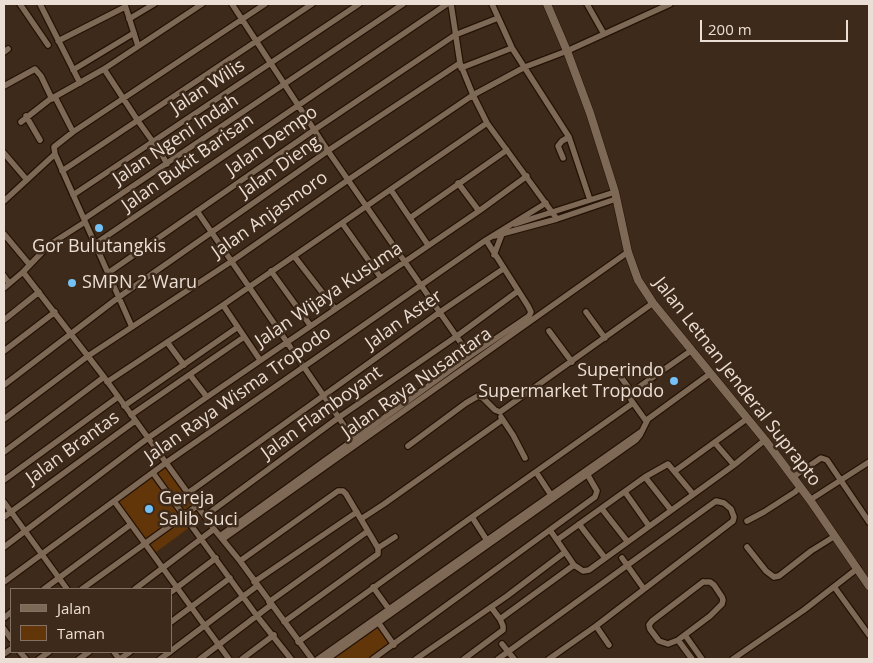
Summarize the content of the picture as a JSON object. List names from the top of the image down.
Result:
{
  "streets": {
    "main road": ["Jalan Letnan Jenderal Suprapto"],
    "street": [
      "Jalan Wilis",
      "Jalan Ngeni Indah",
      "Jalan Dempo",
      "Jalan Bukit Barisan",
      "Jalan Dieng",
      "Jalan Anjasmoro",
      "Jalan Wijaya Kusuma",
      "Jalan Aster",
      "Jalan Raya Nusantara",
      "Jalan Raya Wisma Tropodo",
      "Jalan Flamboyant",
      "Jalan Brantas"
    ]
  },
  "crossings": [
    ["Jalan Anjasmoro", "Jalan Letnan Jenderal Suprapto"],
    ["Jalan Letnan Jenderal Suprapto", "Jalan Raya Nusantara"]
  ],
  "places": [
    "Gor Bulutangkis",
    "SMPN 2 Waru",
    "Superindo Supermarket Tropodo",
    "Gereja Salib Suci"
  ],
  "legend": ["Jalan", "Taman"],
  "scale_bar": "200 m"
}
